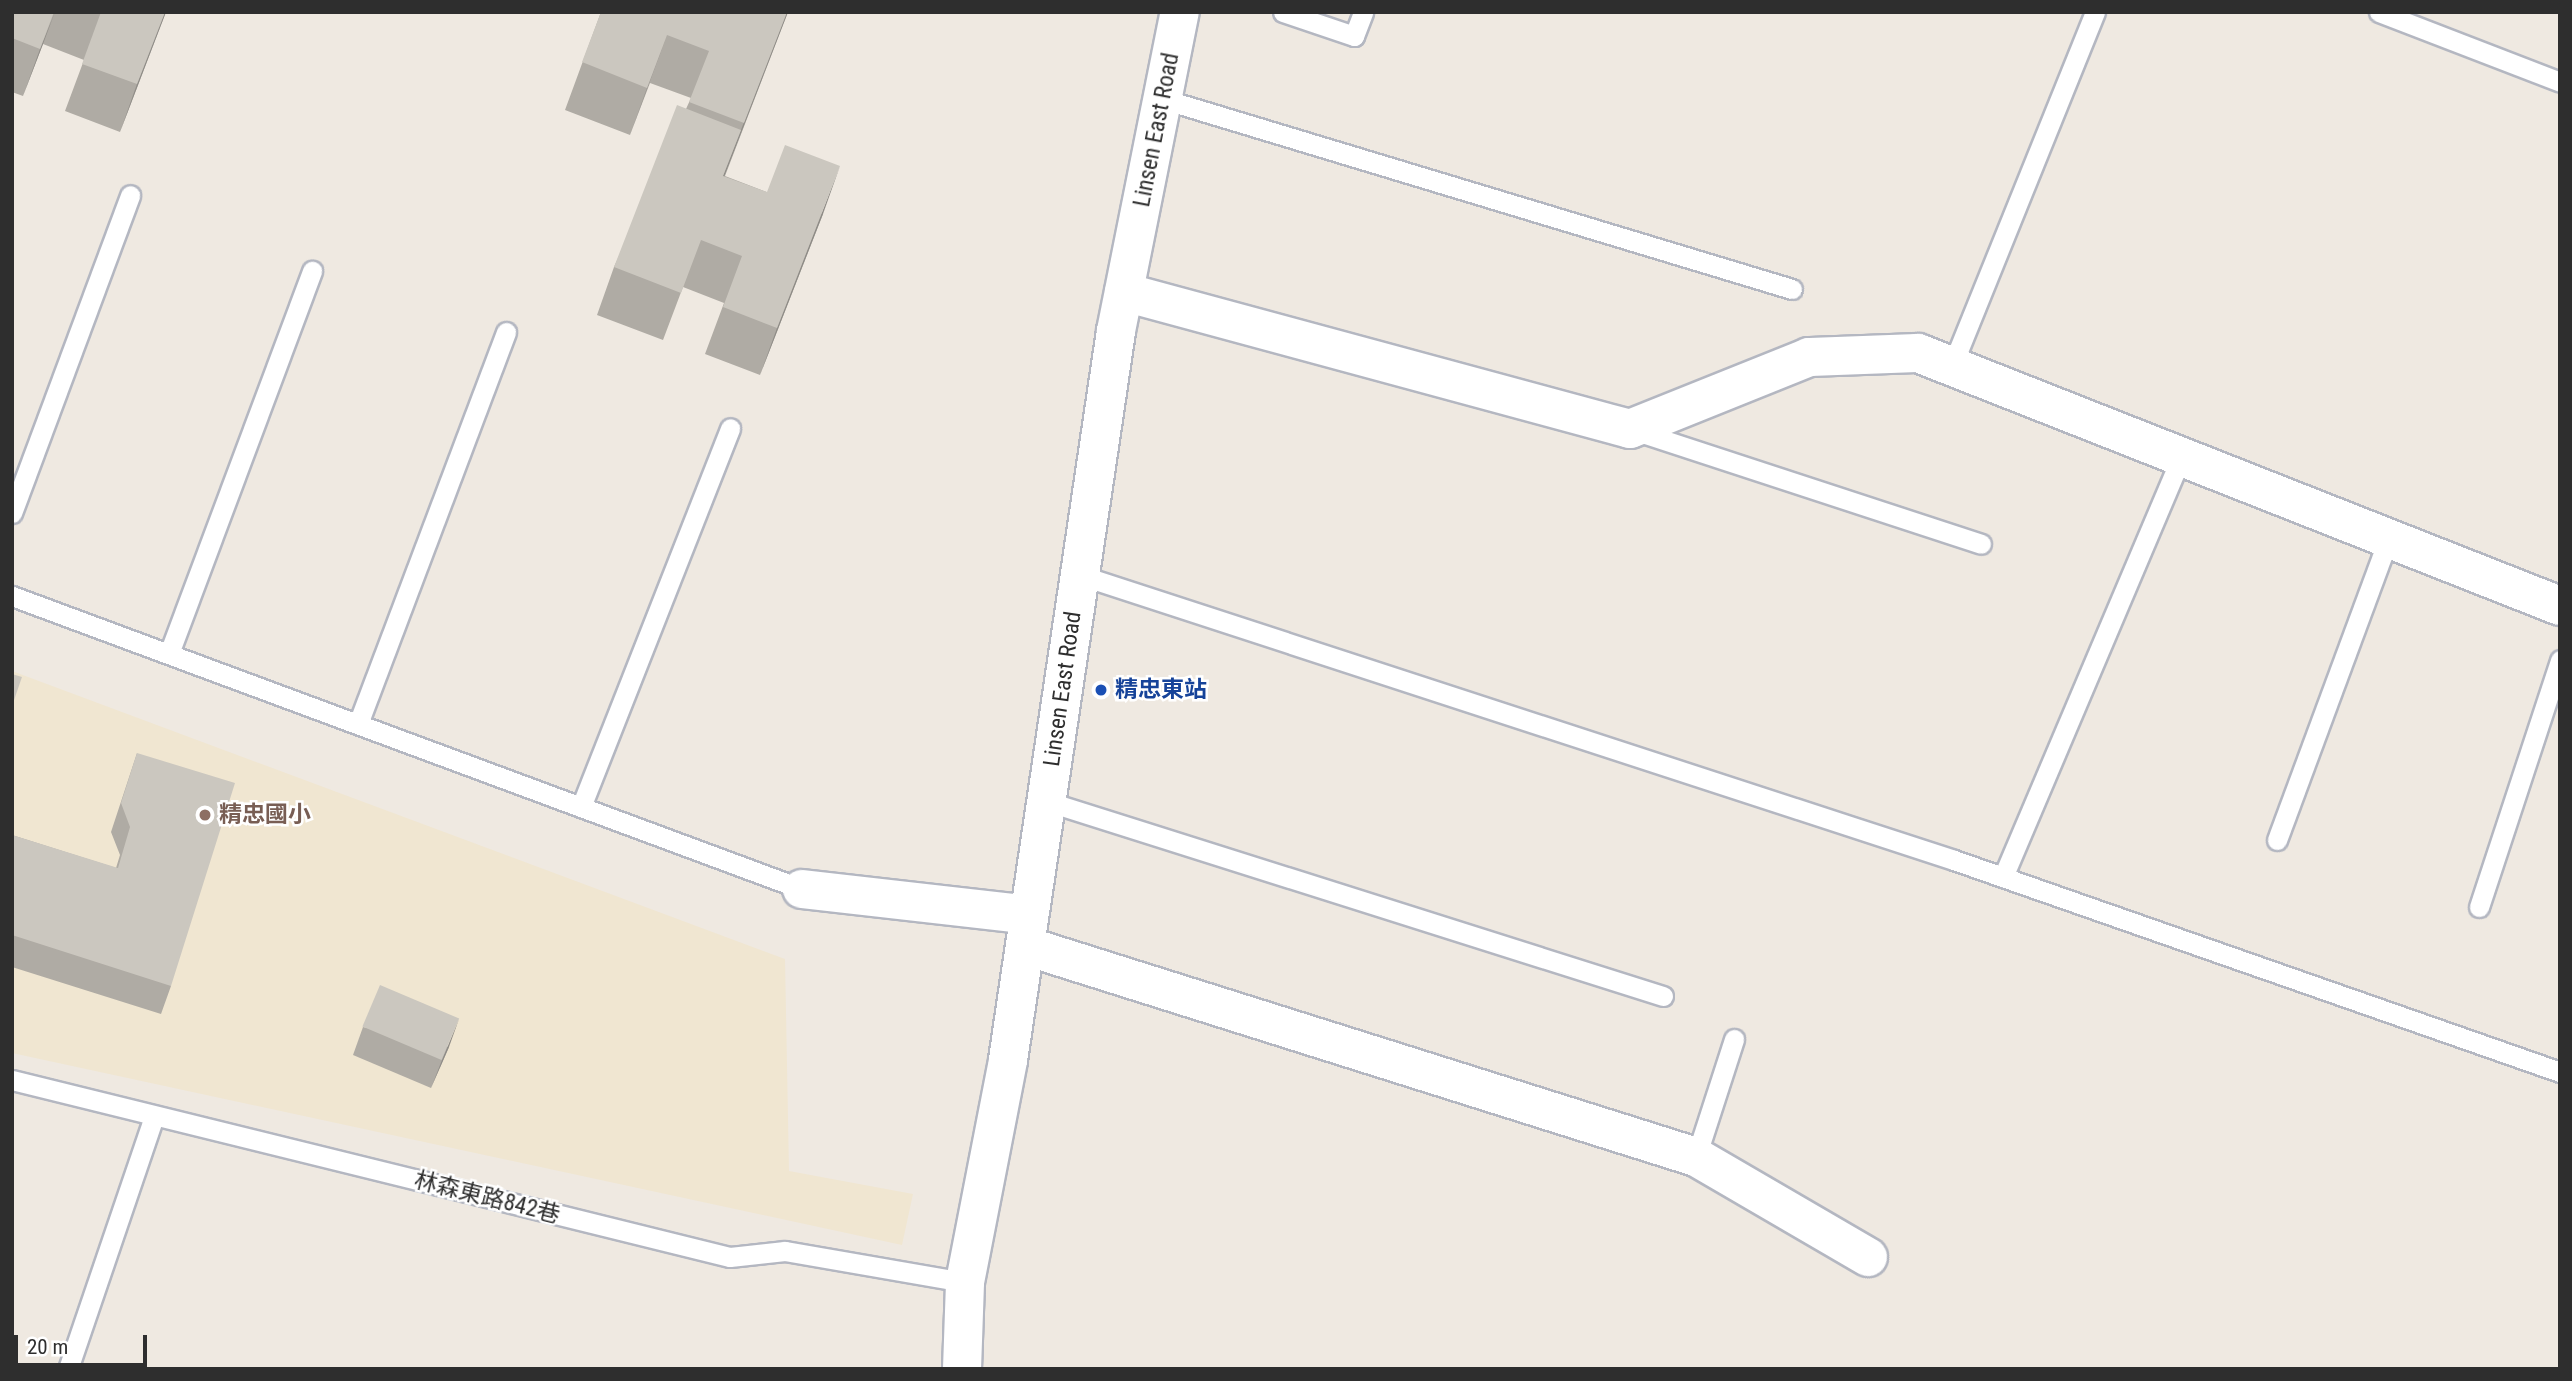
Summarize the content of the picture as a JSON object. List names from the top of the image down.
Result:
{
  "streets": {
    "street": ["Linsen East Road"],
    "lane": ["林森東路842巷"]
  },
  "crossings": [
    ["Linsen East Road", "林森東路842巷"]
  ],
  "places": ["精忠東站", "精忠國小"],
  "scale_bar": "20 m"
}
